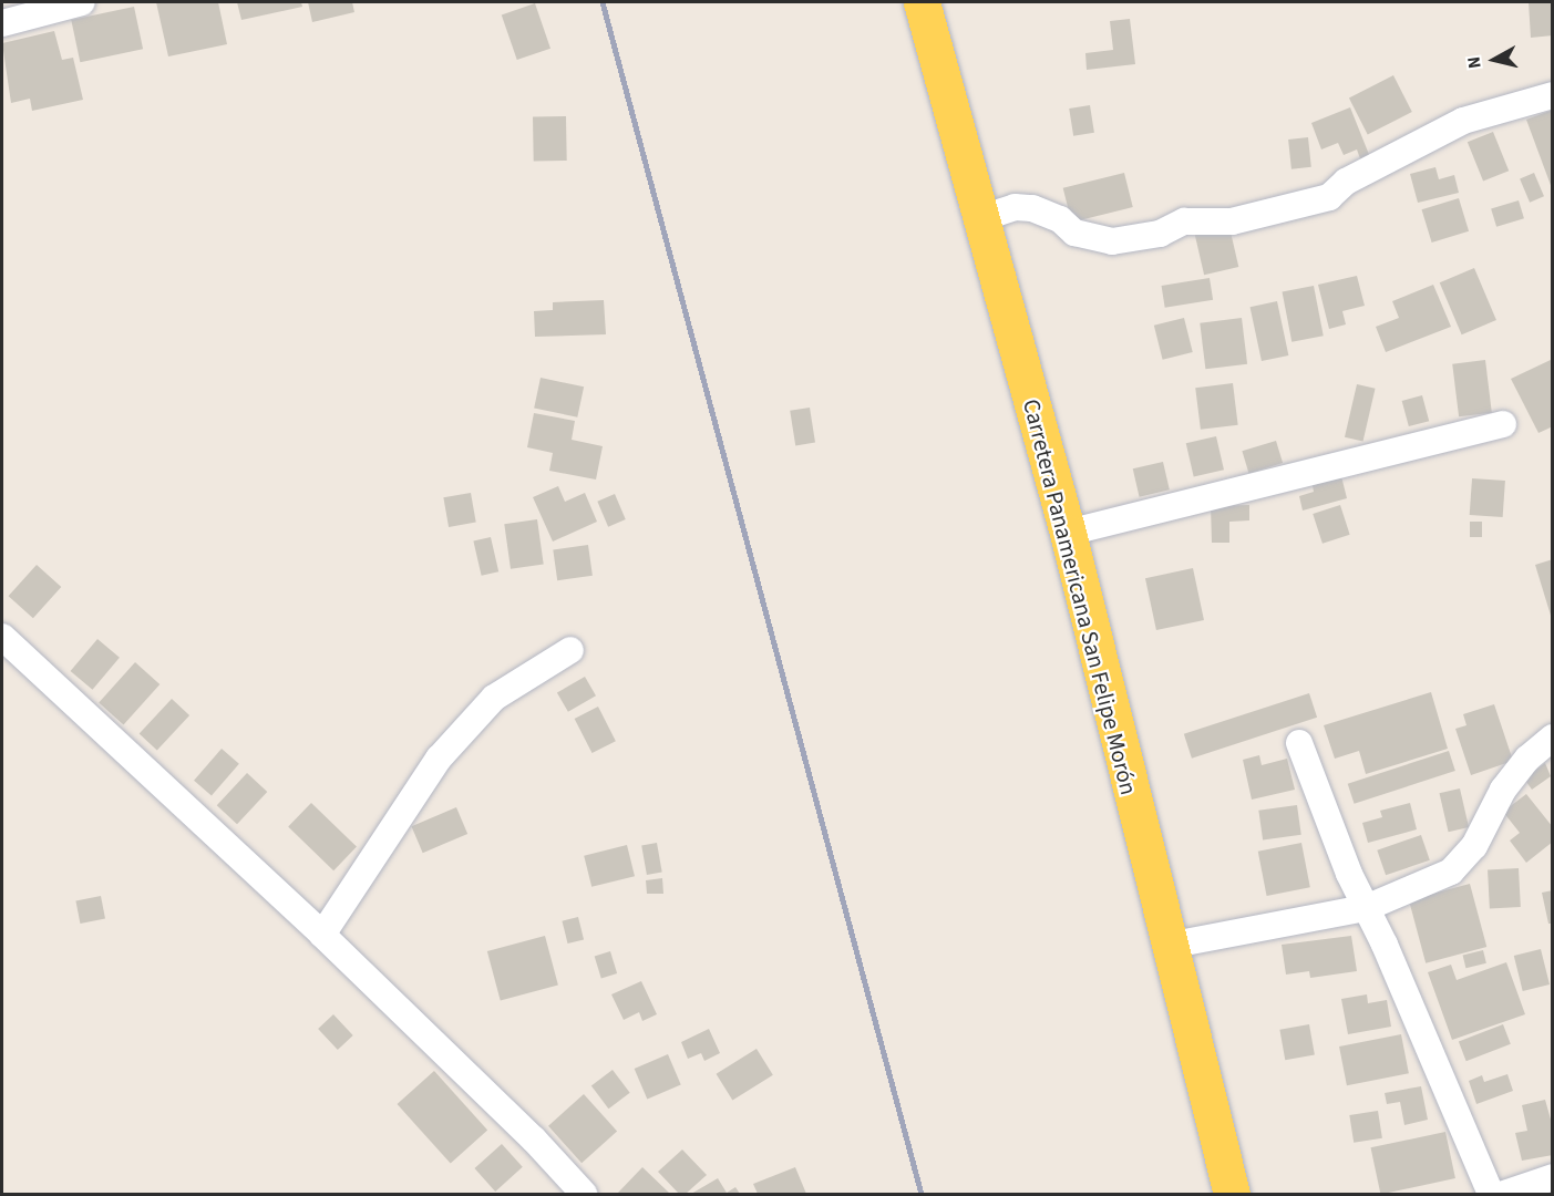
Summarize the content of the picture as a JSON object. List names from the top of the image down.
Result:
{
  "streets": {
    "main road": ["Carretera Panamericana San Felipe Morón"]
  },
  "north": "left"
}
